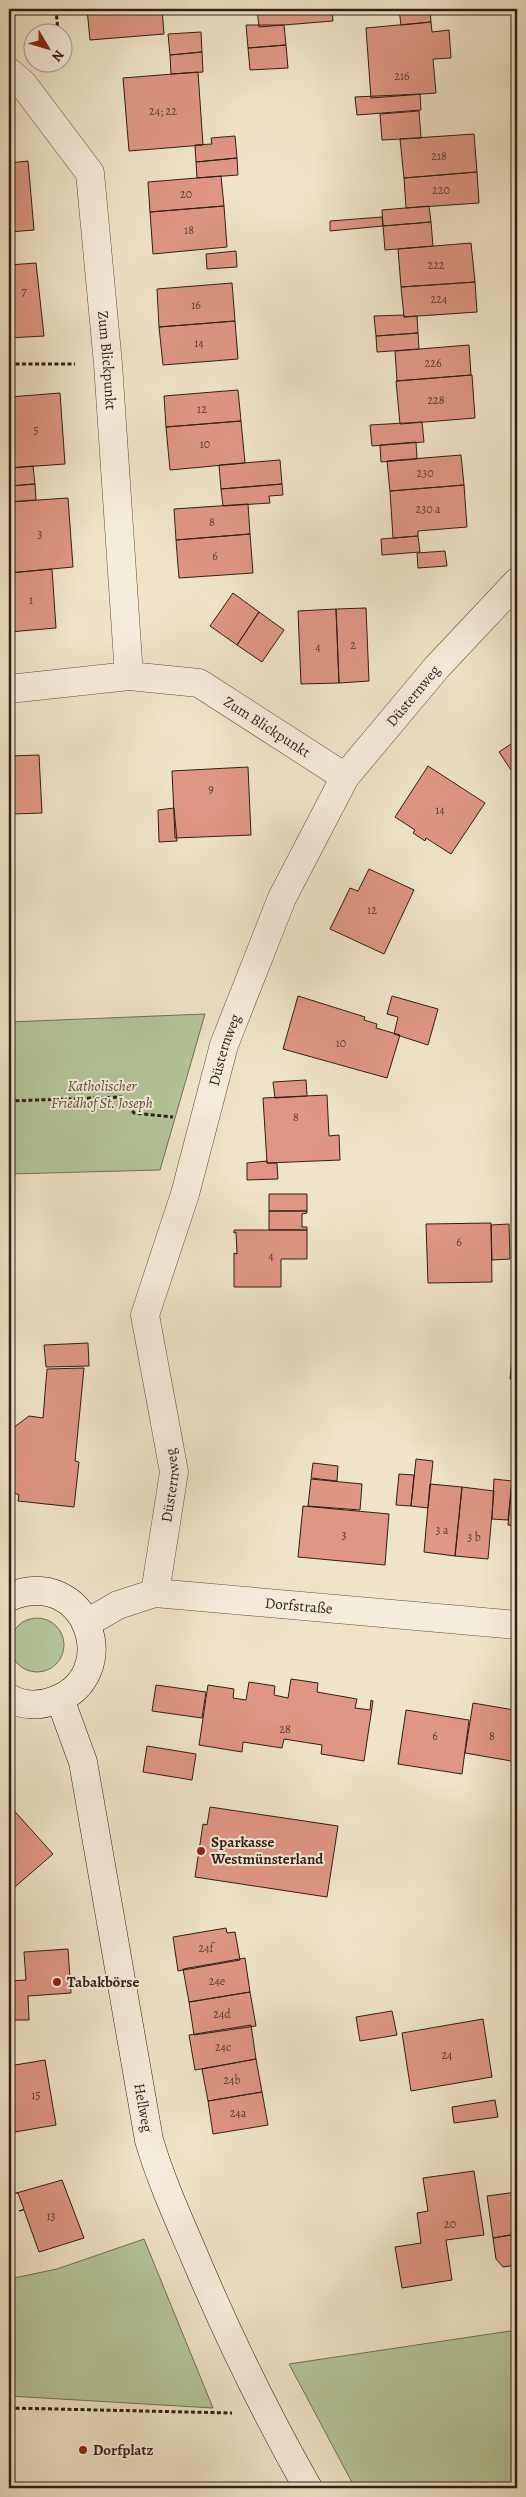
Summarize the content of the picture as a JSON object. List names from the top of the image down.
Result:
{
  "streets": {
    "street": [
      "Zum Blickpunkt",
      "Düsternweg",
      "Dorfstraße",
      "Hellweg"
    ]
  },
  "crossings": [
    ["Zum Blickpunkt", "Düsternweg"],
    ["Düsternweg", "Dorfstraße"]
  ],
  "parks": ["Katholischer Friedhof St. Joseph"],
  "places": ["Sparkasse Westmünsterland", "Tabakbörse", "Dorfplatz"],
  "house_numbers": [
    "216",
    "24; 22",
    "218",
    "220",
    "20",
    "18",
    "222",
    "7",
    "224",
    "16",
    "14",
    "226",
    "228",
    "12",
    "5",
    "10",
    "230",
    "230 a",
    "8",
    "3",
    "6",
    "1",
    "2",
    "4",
    "9",
    "14",
    "12",
    "10",
    "8",
    "6",
    "4",
    "3 a",
    "3",
    "3 b",
    "28",
    "6",
    "8",
    "24f",
    "24e",
    "24d",
    "24c",
    "24",
    "24b",
    "15",
    "24a",
    "13",
    "20"
  ],
  "north": "bottom right"
}
